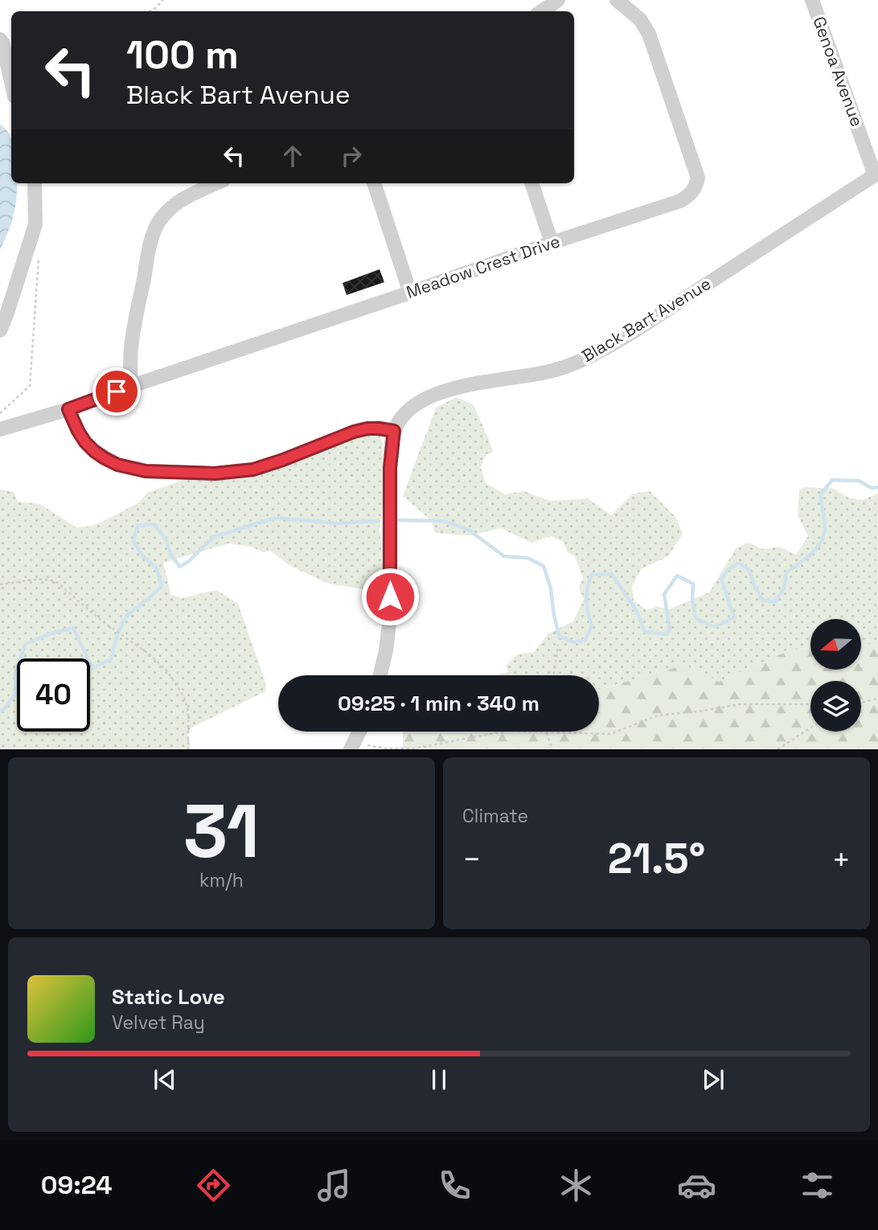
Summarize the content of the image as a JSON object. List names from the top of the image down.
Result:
{
  "streets": {
    "street": ["Genoa Avenue", "Meadow Crest Drive", "Black Bart Avenue"]
  },
  "crossings": [
    ["Genoa Avenue", "Black Bart Avenue"]
  ],
  "north": "left",
  "page": {
    "turn": ["100 m", "Black Bart Avenue"],
    "limit": "40",
    "trip": "09:25 · 1 min · 340 m",
    "tile": [
      ["31", "km/h"],
      "Climate"
    ],
    "heat": ["−", "21.5°", "+"],
    "song": ["Static Love", "Velvet Ray"],
    "tabs": "09:24"
  }
}
